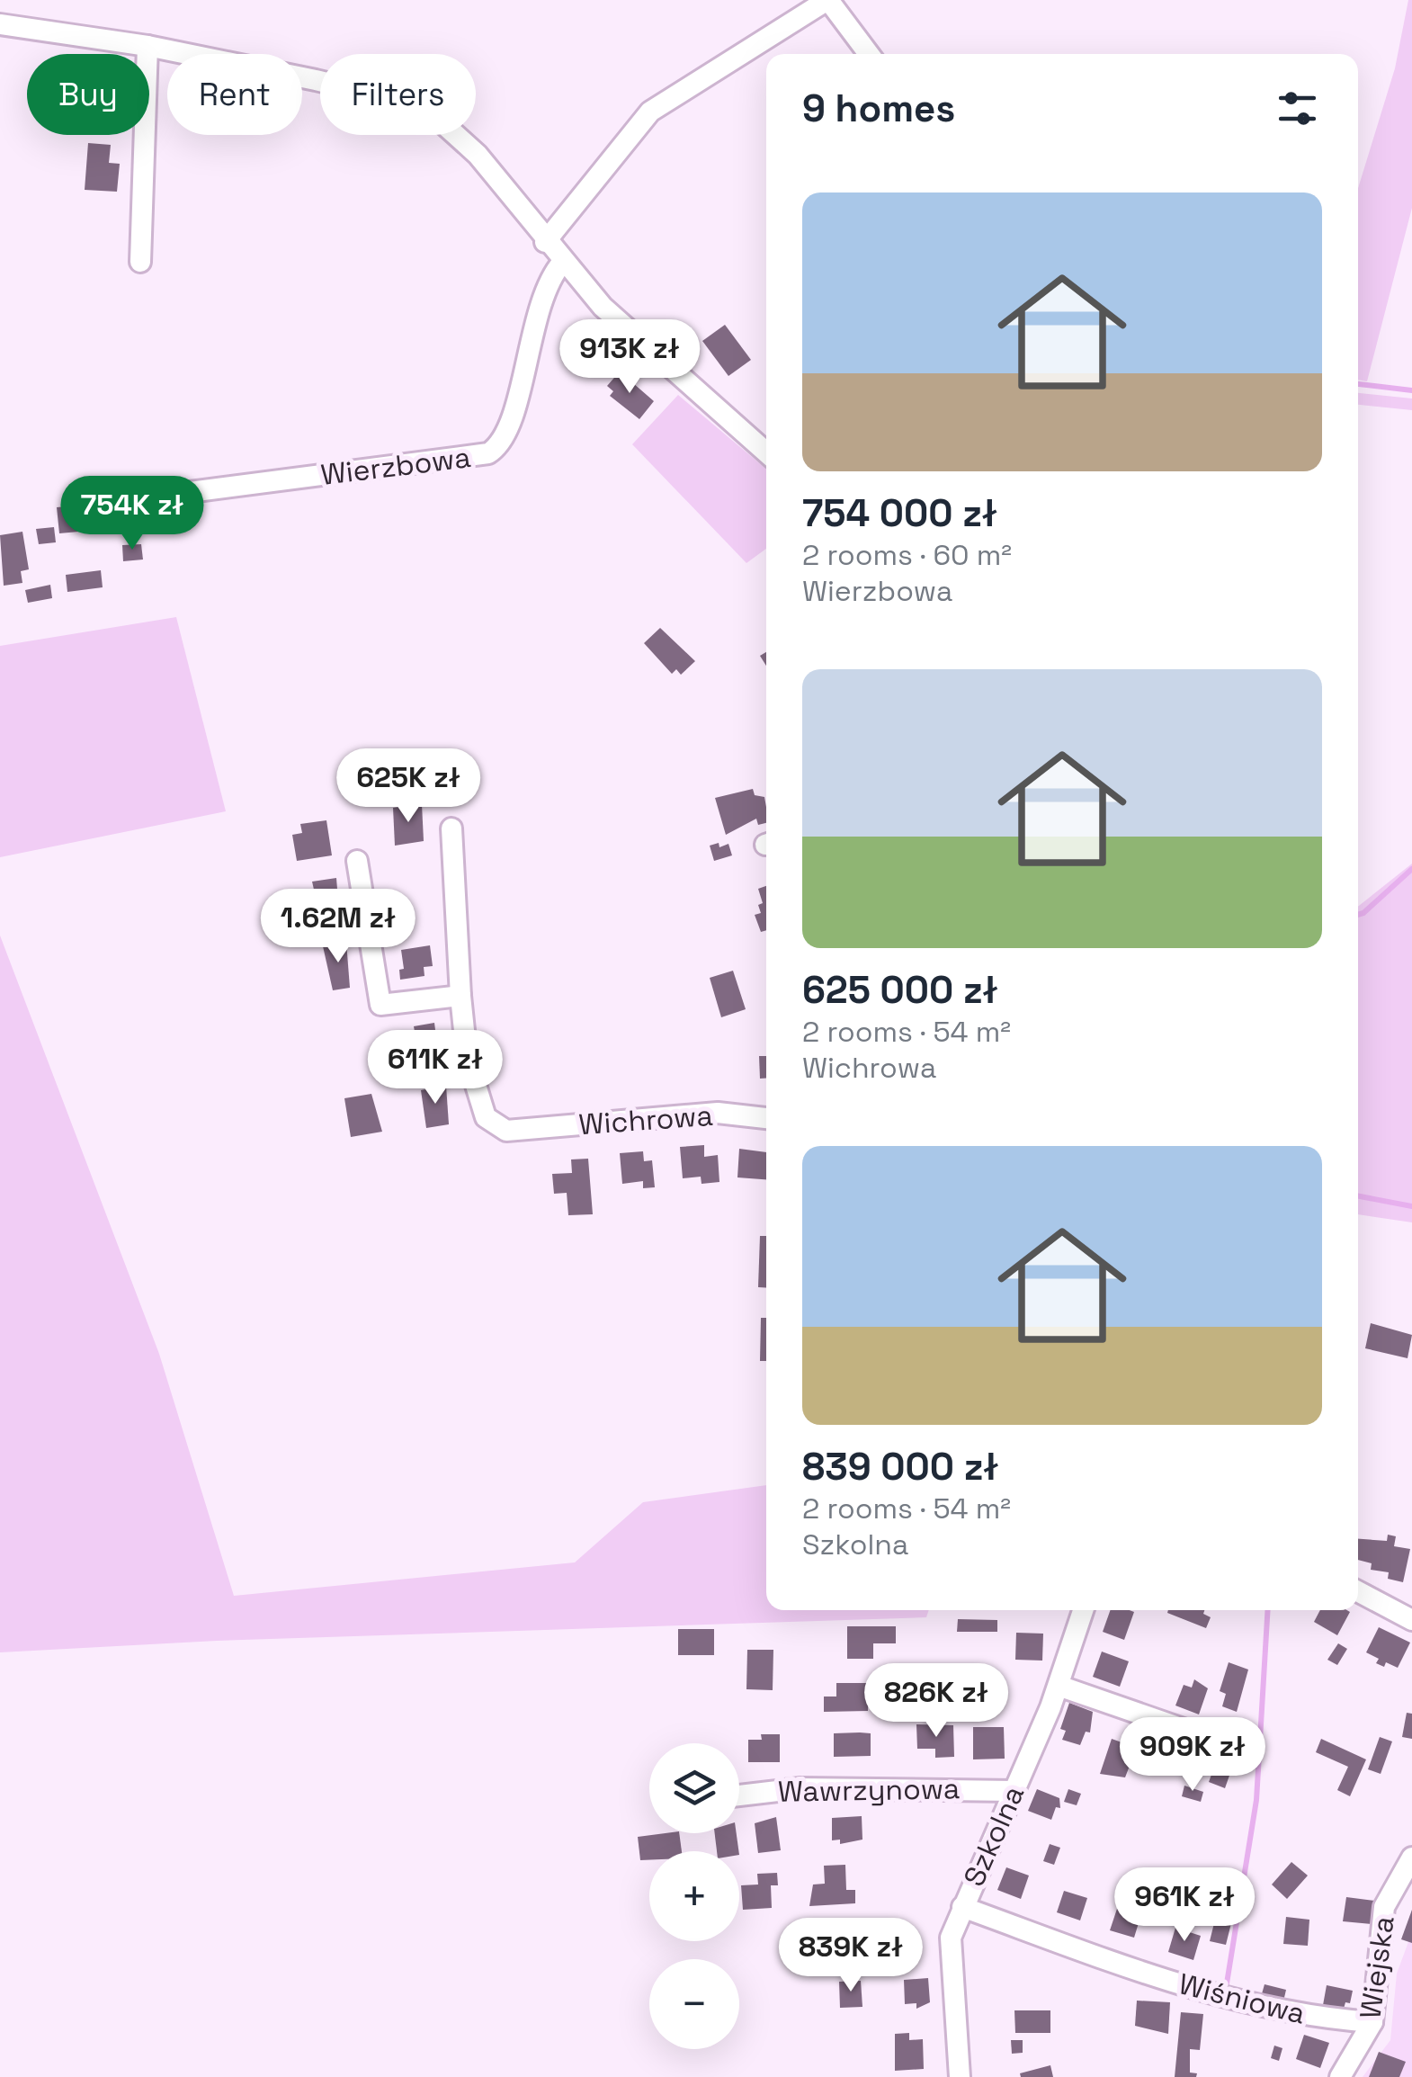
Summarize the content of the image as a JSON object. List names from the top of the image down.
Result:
{
  "streets": {
    "street": [
      "Wierzbowa",
      "Wichrowa",
      "Wawrzynowa",
      "Szkolna",
      "Wiejska",
      "Wiśniowa"
    ]
  },
  "crossings": [
    ["Wawrzynowa", "Szkolna"],
    ["Szkolna", "Wiśniowa"],
    ["Wiejska", "Wiśniowa"]
  ],
  "page": {
    "chip": ["Buy", "Rent", "Filters"],
    "heading": "9 homes",
    "list": [
      {
        "name": "754 000 zł",
        "note": "2 rooms · 60 m² · Wierzbowa"
      },
      {
        "name": "625 000 zł",
        "note": "2 rooms · 54 m² · Wichrowa"
      },
      {
        "name": "839 000 zł",
        "note": "2 rooms · 54 m² · Szkolna"
      }
    ],
    "price": [
      "913K zł",
      "754K zł",
      "625K zł",
      "1.62M zł",
      "611K zł",
      "826K zł",
      "909K zł",
      "961K zł",
      "839K zł"
    ],
    "map_buttons": ["+", "−"]
  }
}
